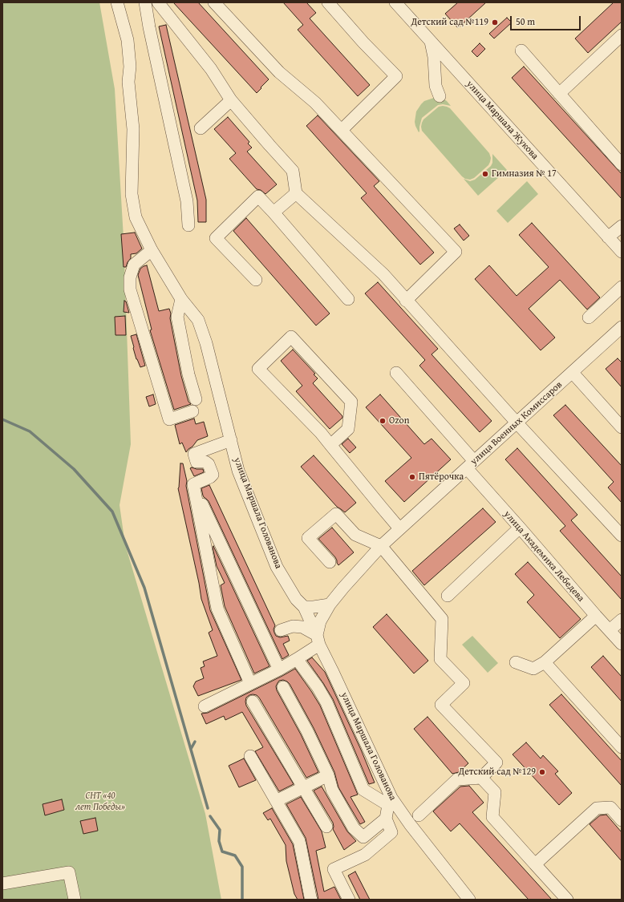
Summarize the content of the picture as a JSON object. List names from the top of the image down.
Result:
{
  "streets": {
    "street": [
      "улица Маршала Жукова",
      "улица Военных Комиссаров",
      "улица Маршала Голованова",
      "улица Академика Лебедева"
    ]
  },
  "crossings": [
    ["улица Военных Комиссаров", "улица Маршала Голованова"],
    ["улица Военных Комиссаров", "улица Академика Лебедева"]
  ],
  "parks": ["СНТ «40 лет Победы»"],
  "places": [
    "Детский сад №119",
    "Гимназия № 17",
    "Ozon",
    "Пятёрочка",
    "Детский сад №129"
  ],
  "scale_bar": "50 m"
}
